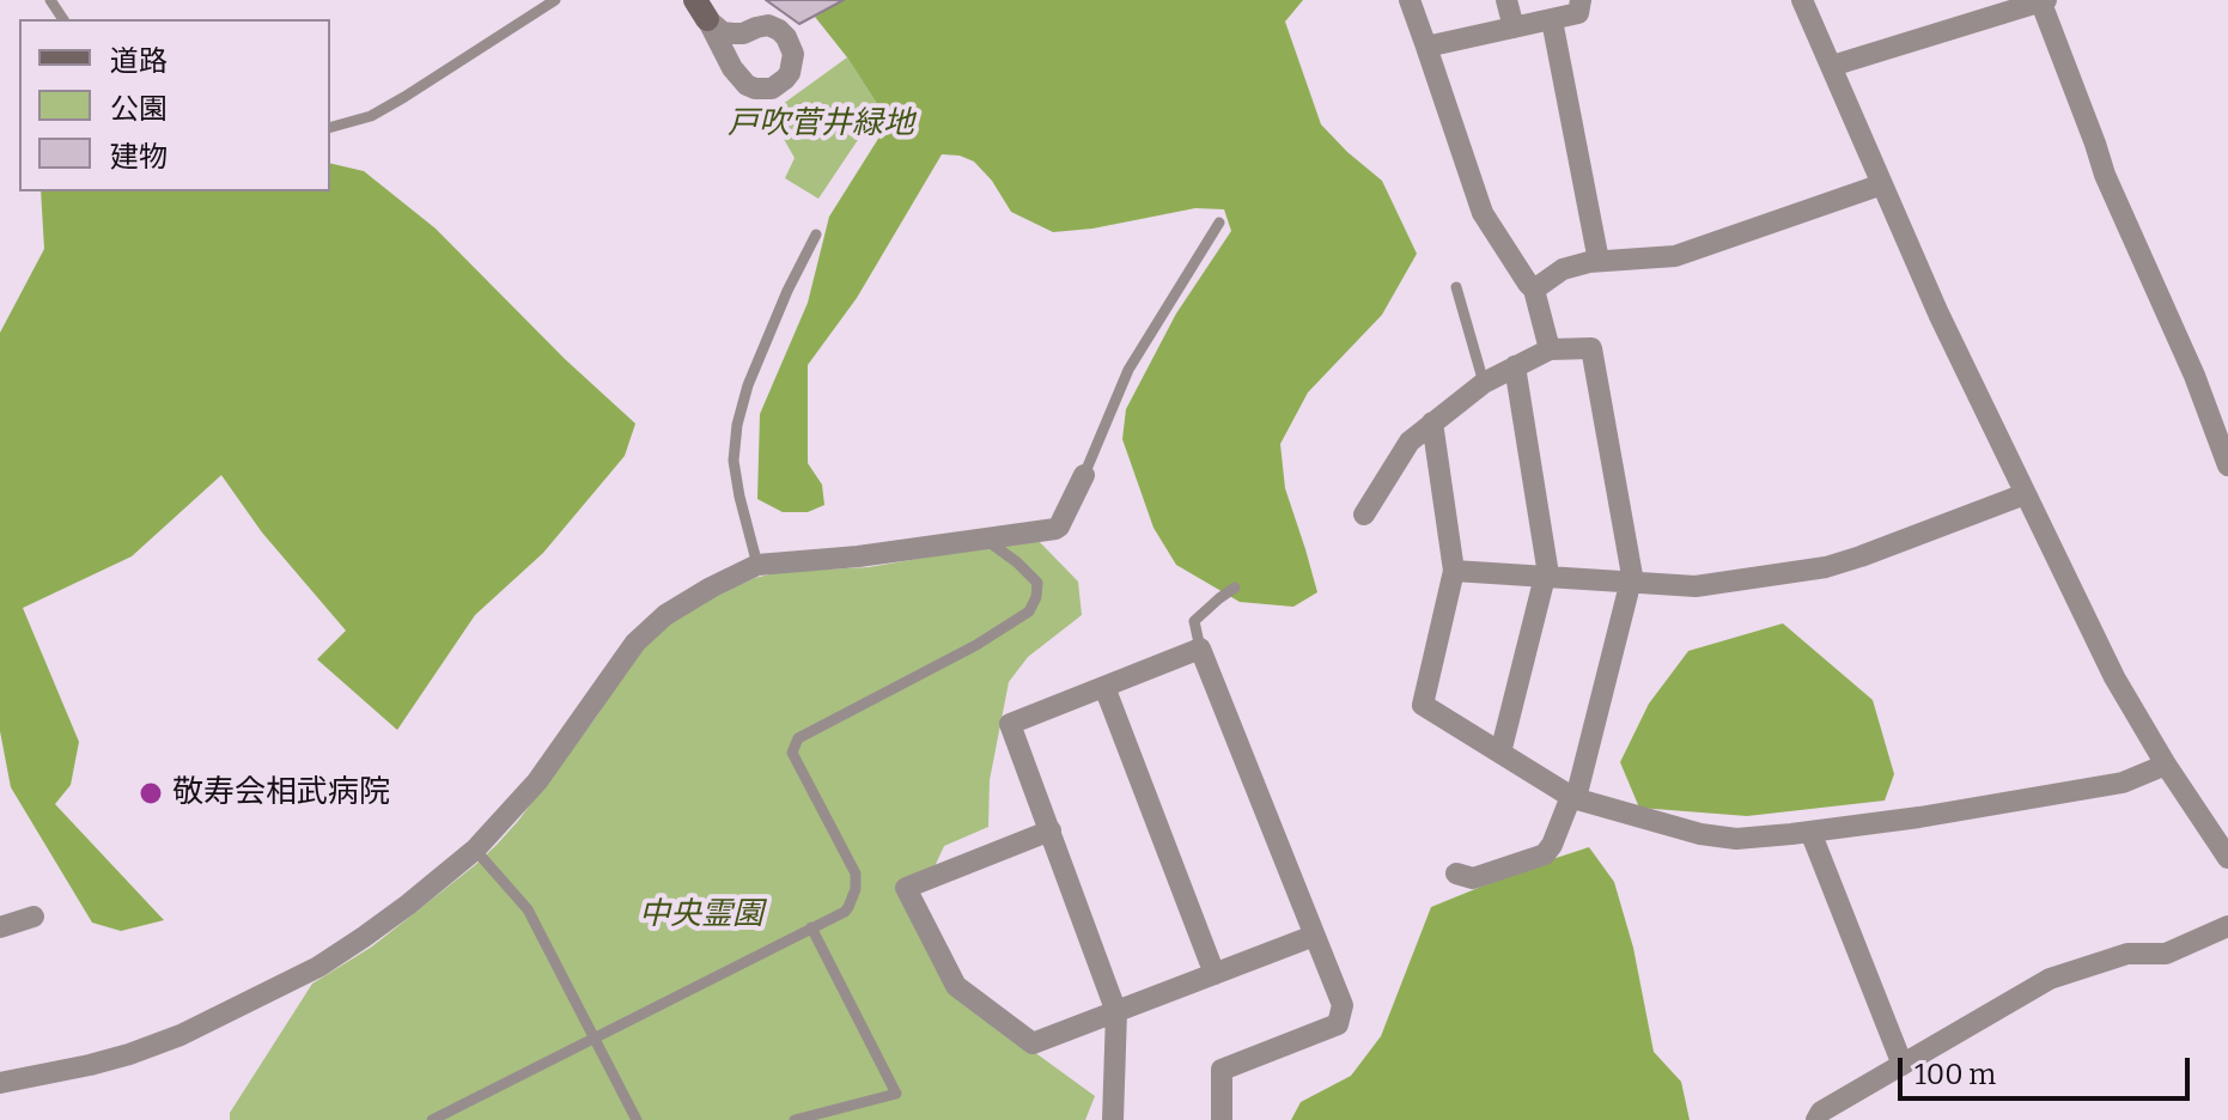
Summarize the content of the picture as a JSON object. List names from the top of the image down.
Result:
{
  "parks": ["戸吹菅井緑地", "中央霊園"],
  "places": ["敬寿会相武病院"],
  "legend": ["道路", "公園", "建物"],
  "scale_bar": "100 m"
}
